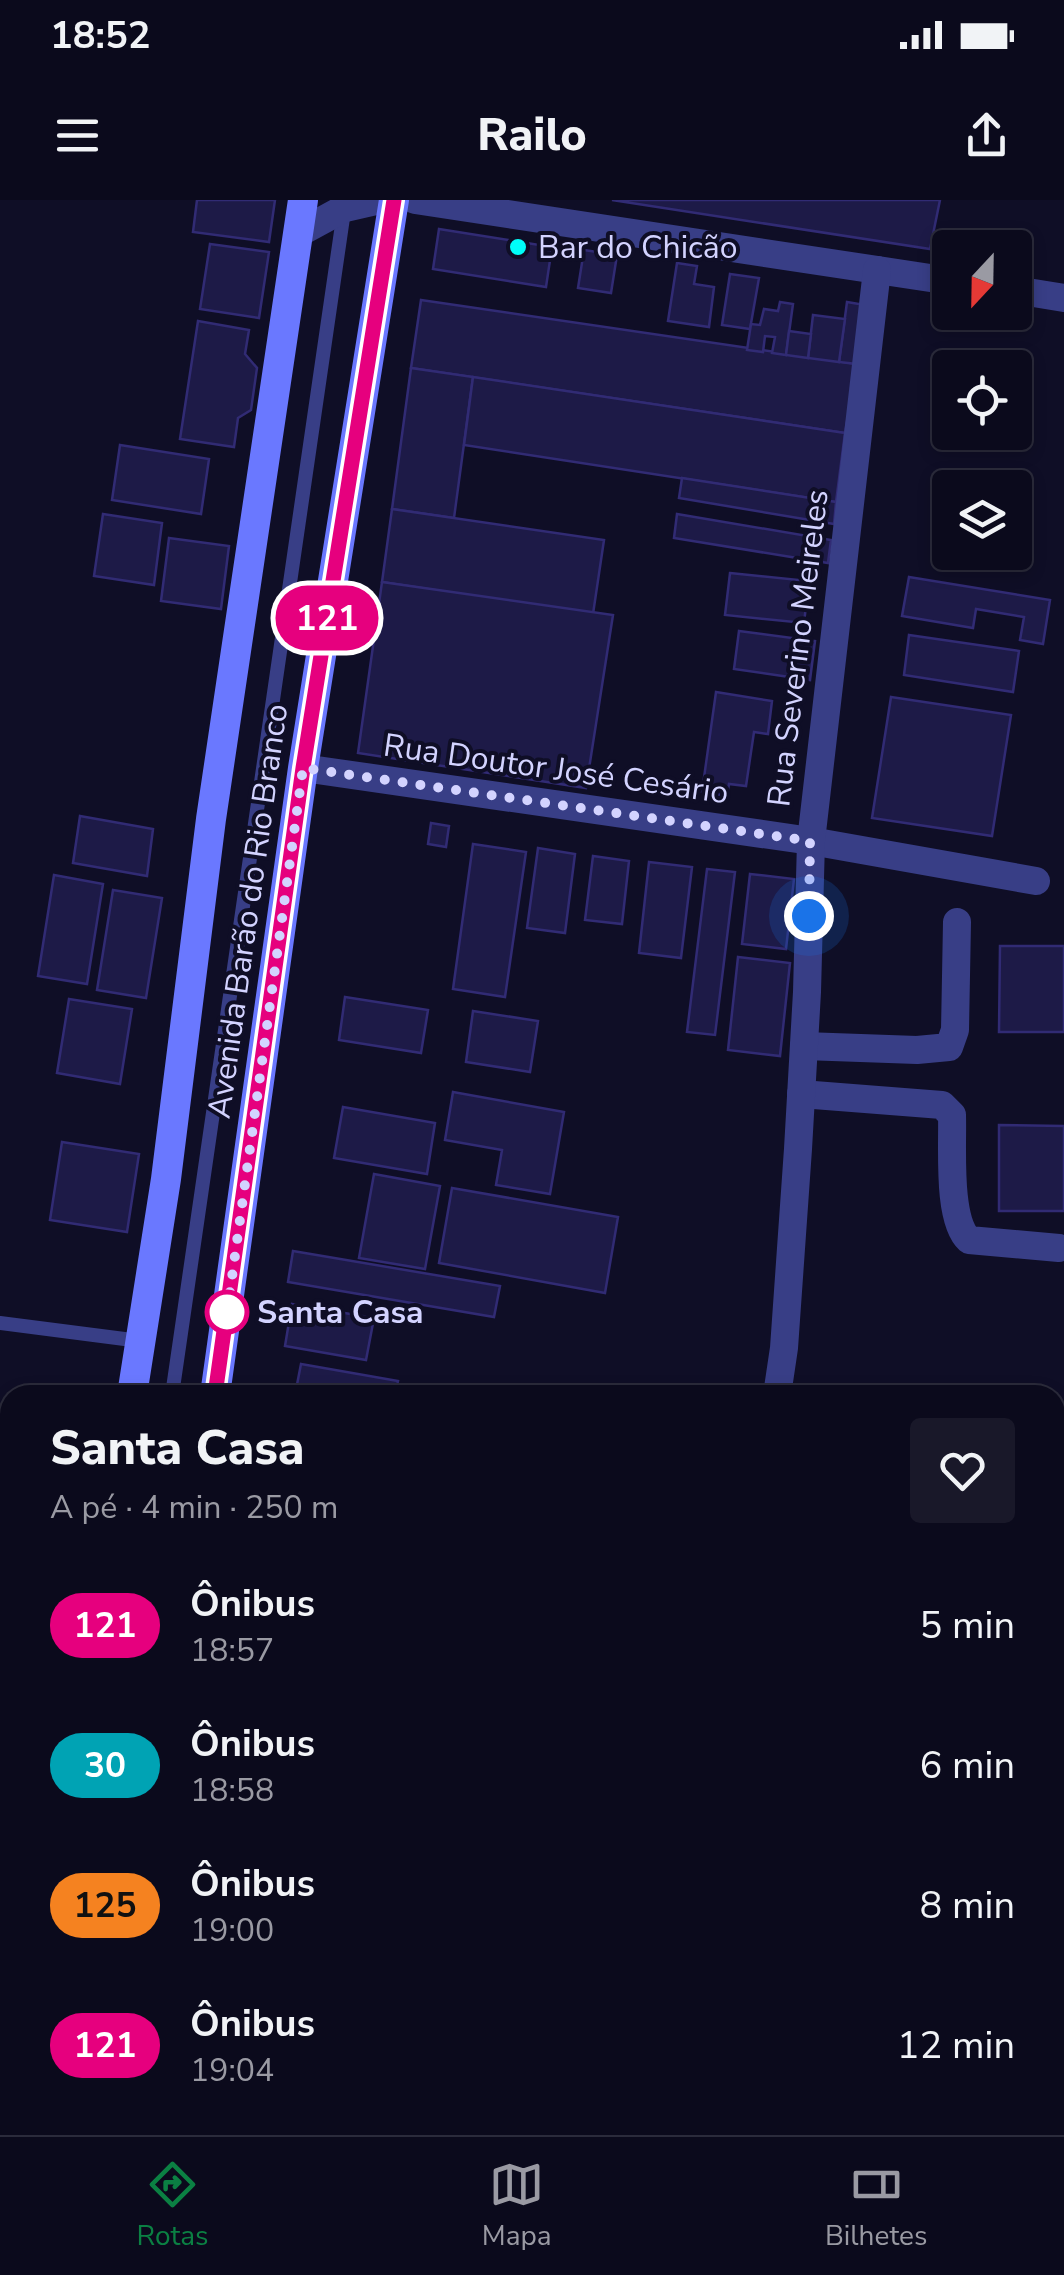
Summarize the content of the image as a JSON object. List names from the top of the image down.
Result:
{
  "streets": {
    "main road": ["Avenida Barão do Rio Branco"],
    "street": ["Rua Severino Meireles", "Rua Doutor José Cesário"]
  },
  "crossings": [
    ["Rua Severino Meireles", "Rua Doutor José Cesário"],
    ["Rua Doutor José Cesário", "Avenida Barão do Rio Branco"]
  ],
  "places": ["Bar do Chicão", "Santa Casa"],
  "lines": ["bus line 121"],
  "north": "bottom",
  "page": {
    "status": "18:52",
    "header": "Railo",
    "on_map": "121",
    "heading": ["Santa Casa", "A pé · 4 min · 250 m"],
    "list": [
      {
        "mark": "121",
        "name": "Ônibus",
        "note": "18:57",
        "value": "5 min"
      },
      {
        "mark": "30",
        "name": "Ônibus",
        "note": "18:58",
        "value": "6 min"
      },
      {
        "mark": "125",
        "name": "Ônibus",
        "note": "19:00",
        "value": "8 min"
      },
      {
        "mark": "121",
        "name": "Ônibus",
        "note": "19:04",
        "value": "12 min"
      }
    ],
    "tabs": ["Rotas", "Mapa", "Bilhetes"]
  }
}
